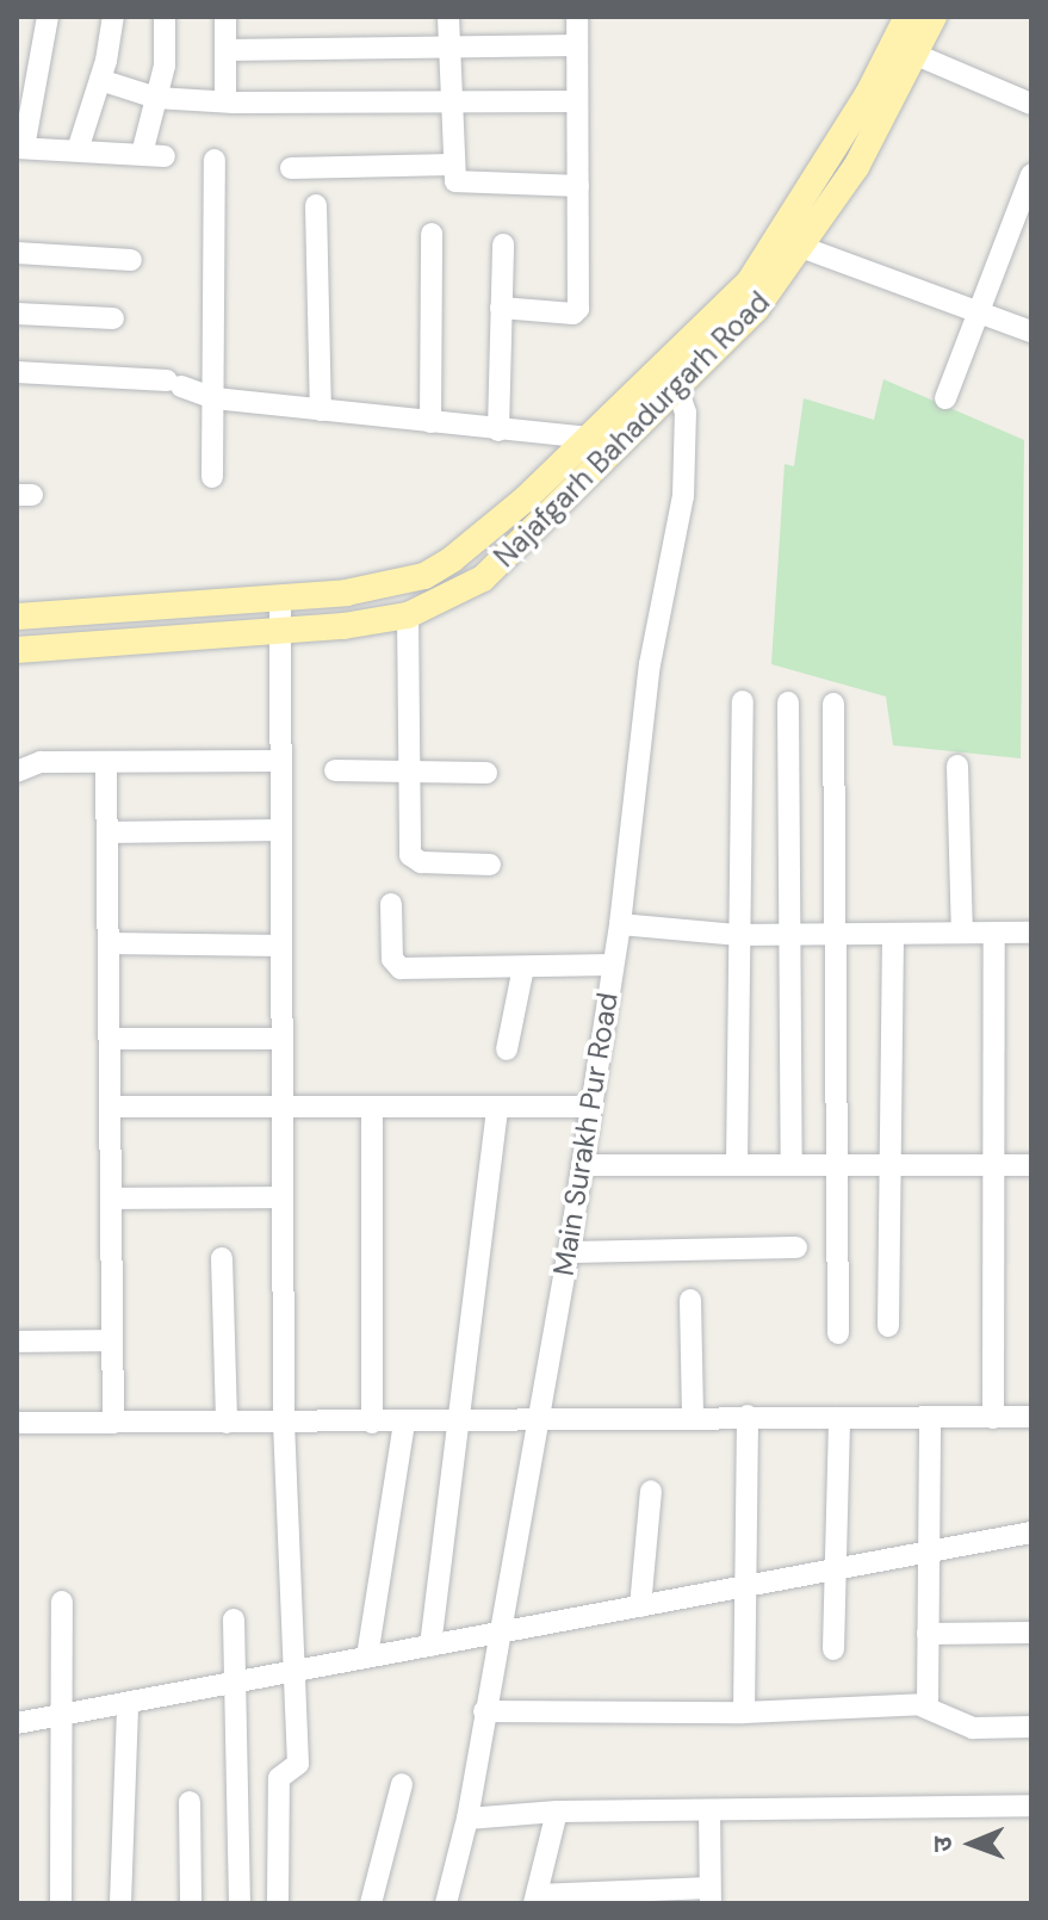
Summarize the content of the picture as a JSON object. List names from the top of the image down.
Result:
{
  "streets": {
    "main road": ["Najafgarh Bahadurgarh Road"],
    "street": ["Main Surakh Pur Road"]
  },
  "crossings": [
    ["Najafgarh Bahadurgarh Road", "Main Surakh Pur Road"]
  ],
  "north": "left"
}
